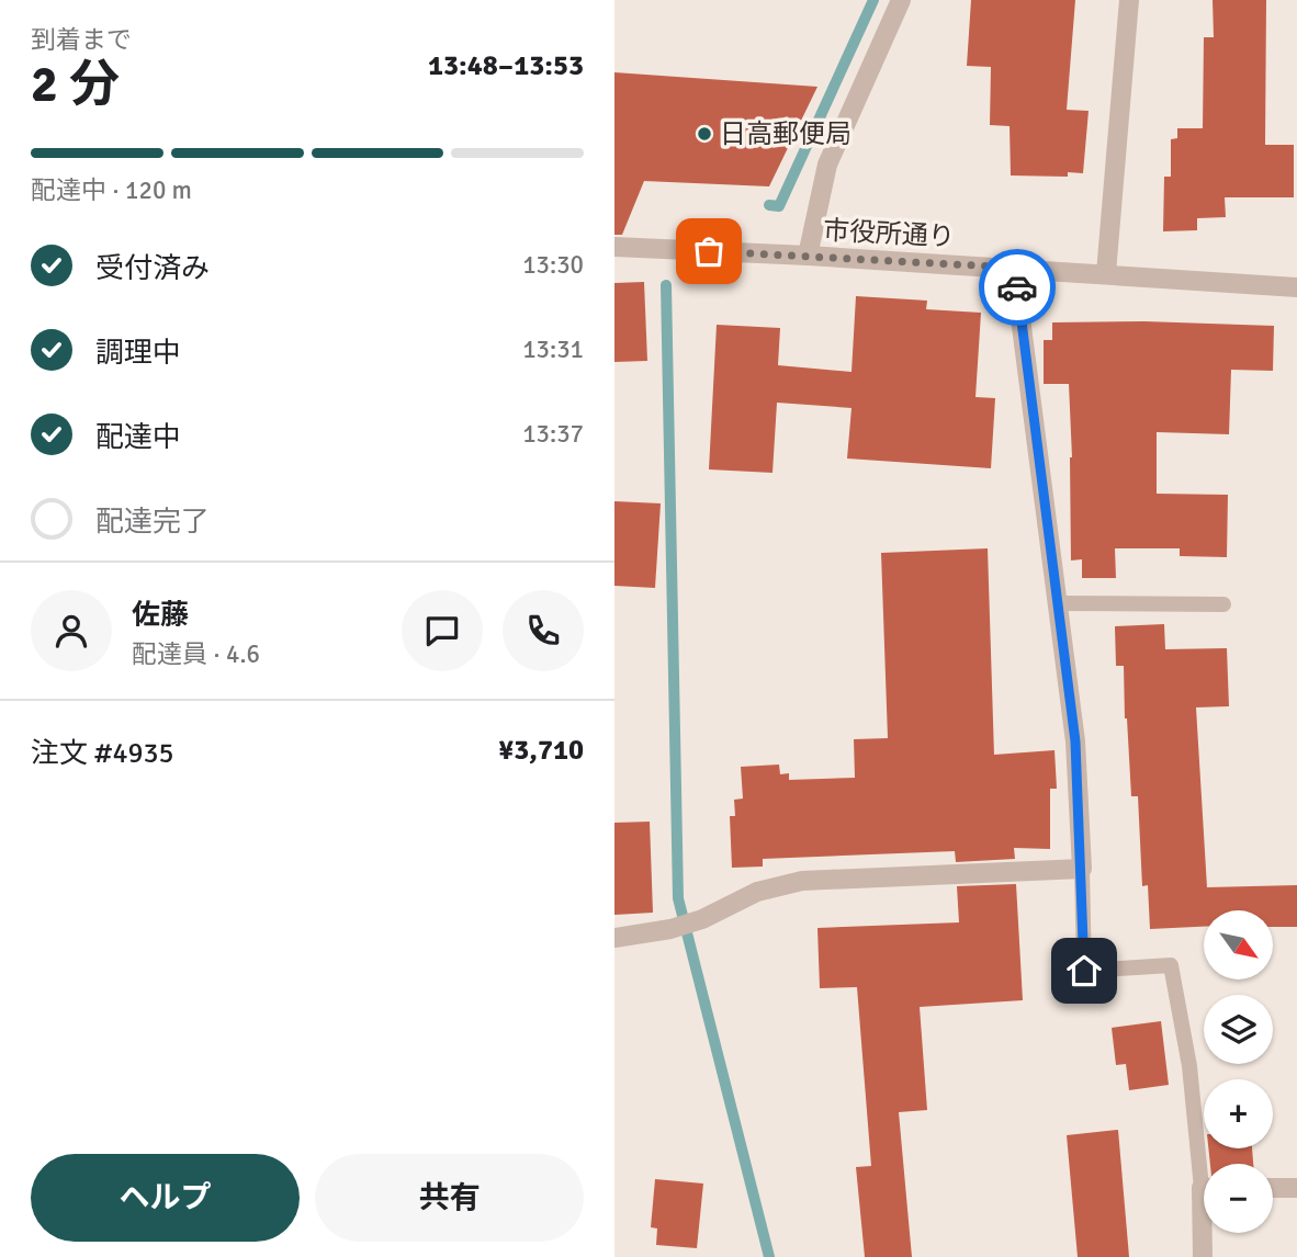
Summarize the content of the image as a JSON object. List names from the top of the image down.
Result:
{
  "streets": {
    "street": ["市役所通り"]
  },
  "places": ["日高郵便局"],
  "north": "bottom right",
  "page": {
    "heading": ["2 分", "到着まで", "13:48–13:53"],
    "panel": [
      "佐藤",
      "配達員 · 4.6",
      "注文 #4935",
      "¥3,710"
    ],
    "bar": "配達中 · 120 m",
    "list": [
      ["受付済み", "13:30"],
      ["調理中", "13:31"],
      ["配達中", "13:37"],
      "配達完了"
    ],
    "map_buttons": ["+", "−"],
    "buttons": ["ヘルプ", "共有"]
  }
}
